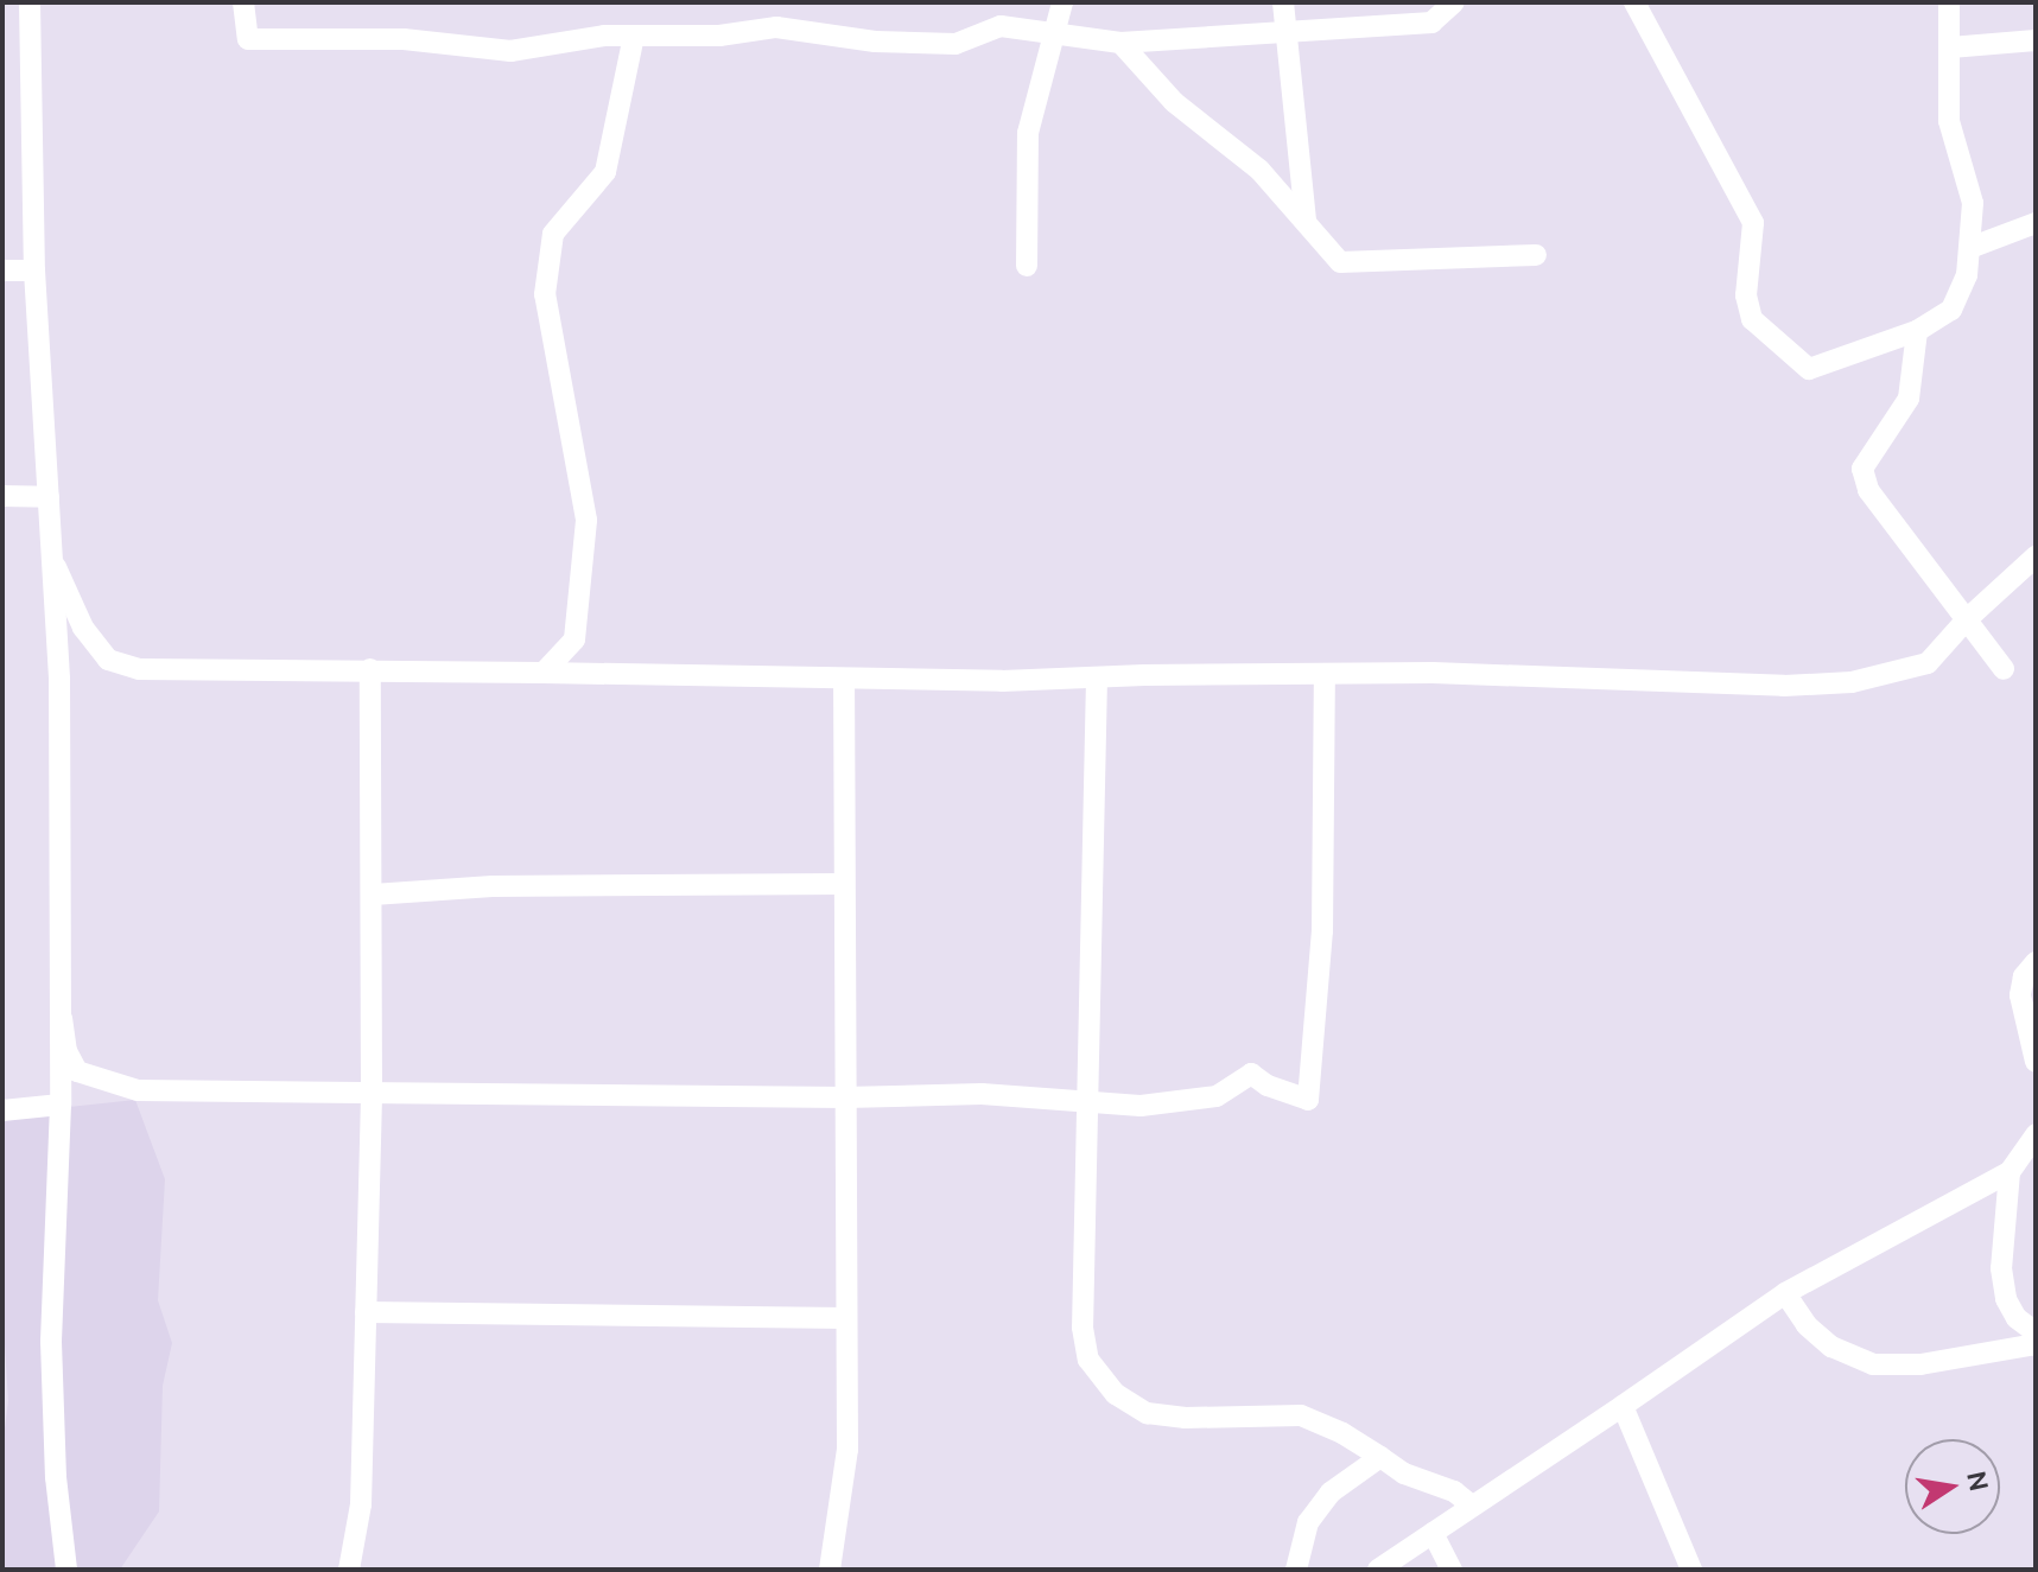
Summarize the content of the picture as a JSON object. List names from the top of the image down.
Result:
{
  "north": "right"
}
